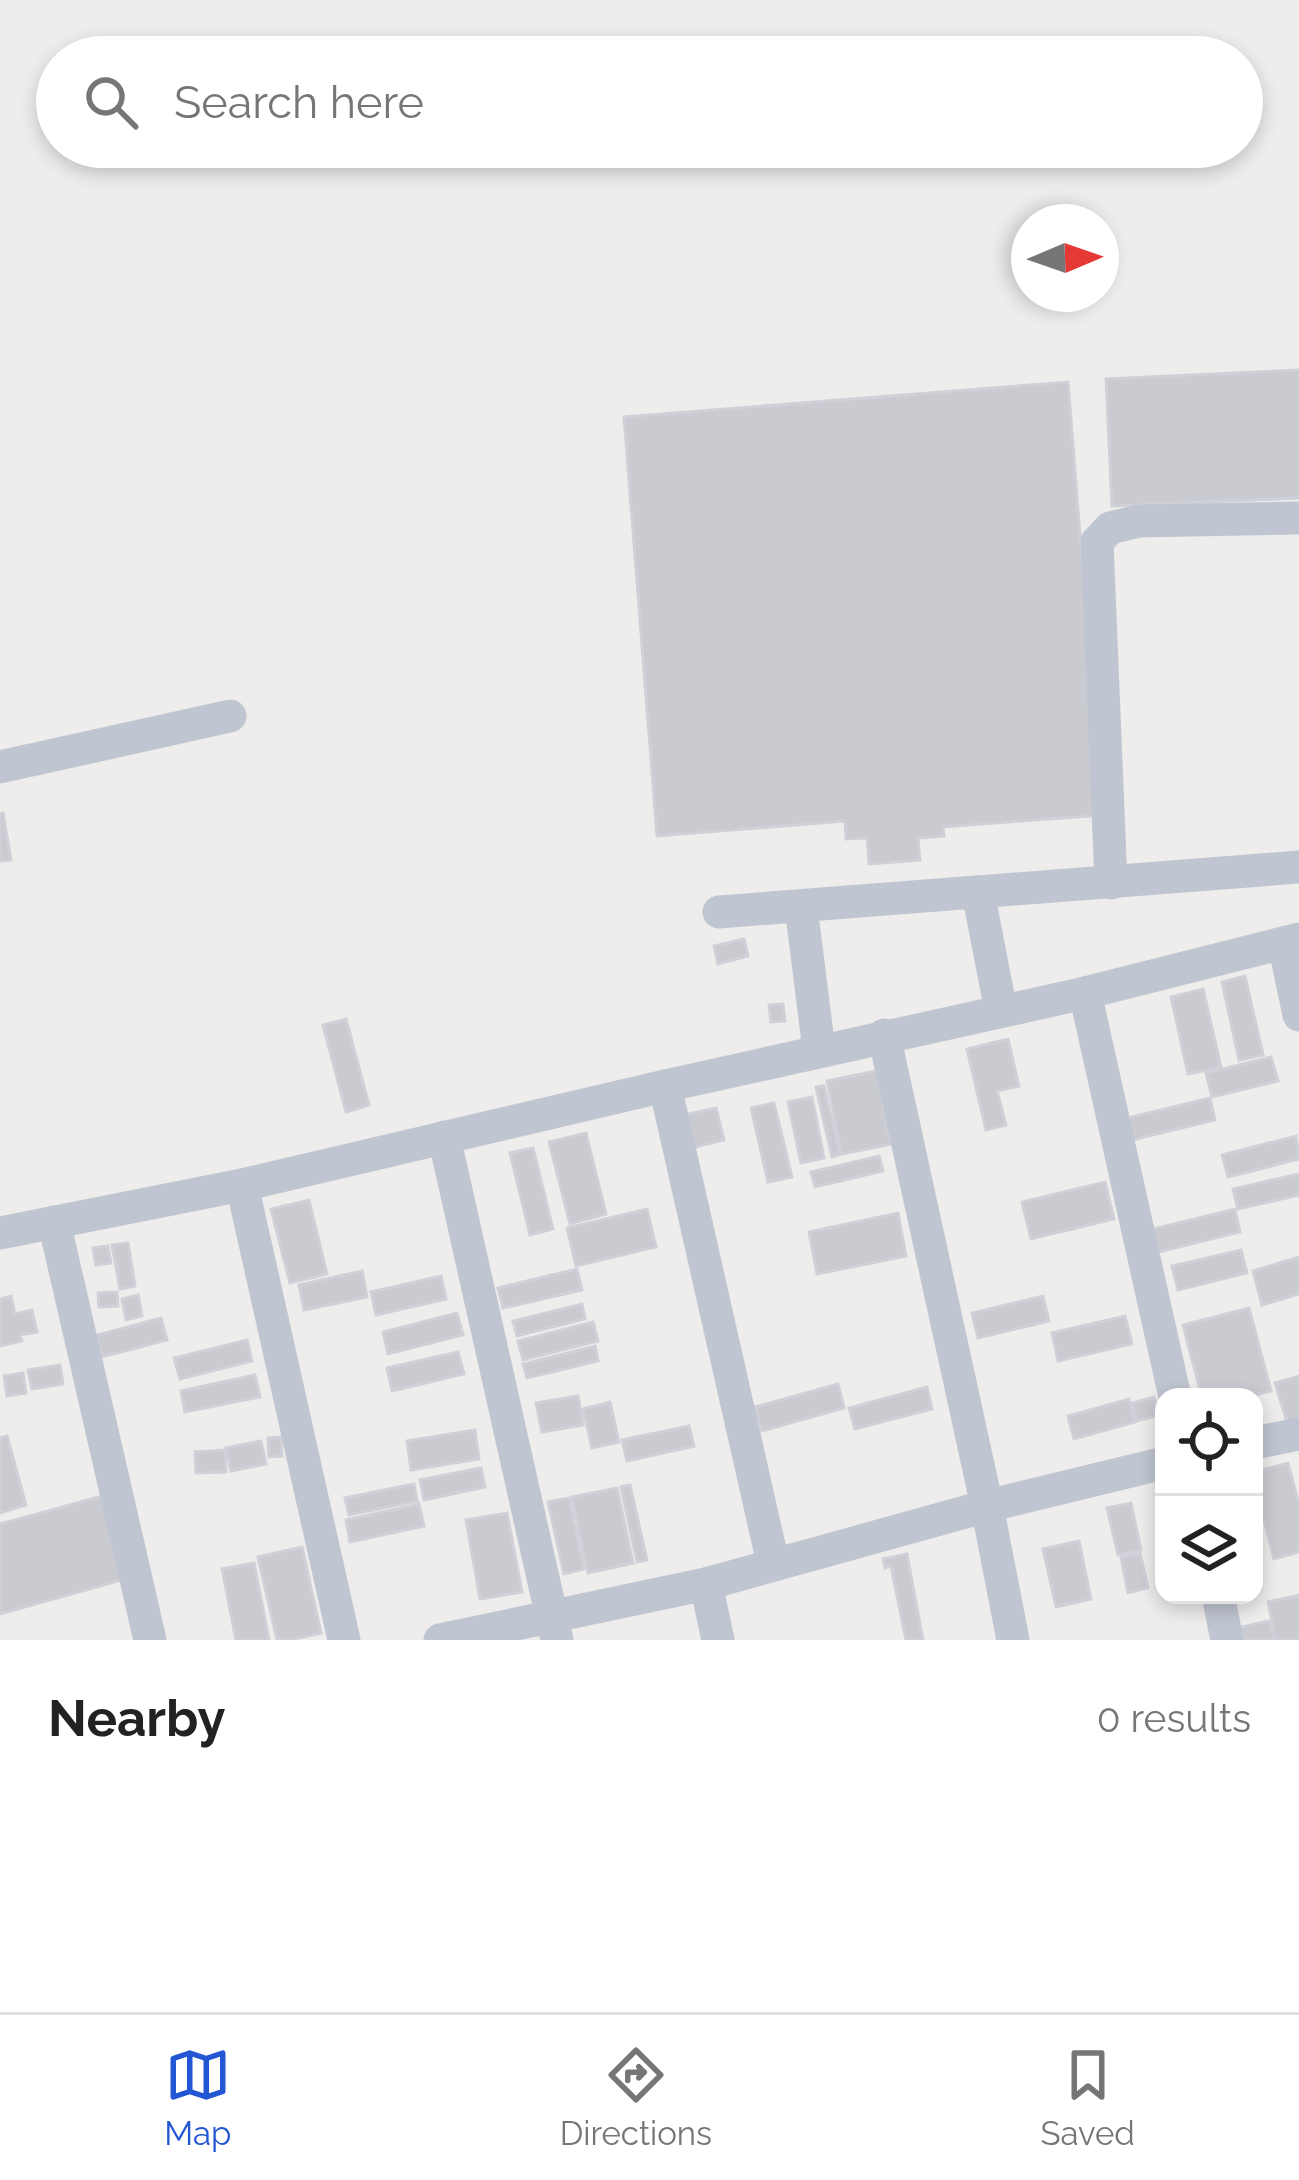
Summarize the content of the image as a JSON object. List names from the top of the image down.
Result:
{
  "north": "right",
  "page": {
    "search": "Search here",
    "heading": ["Nearby", "0 results"],
    "nav": ["Map", "Directions", "Saved"]
  }
}
